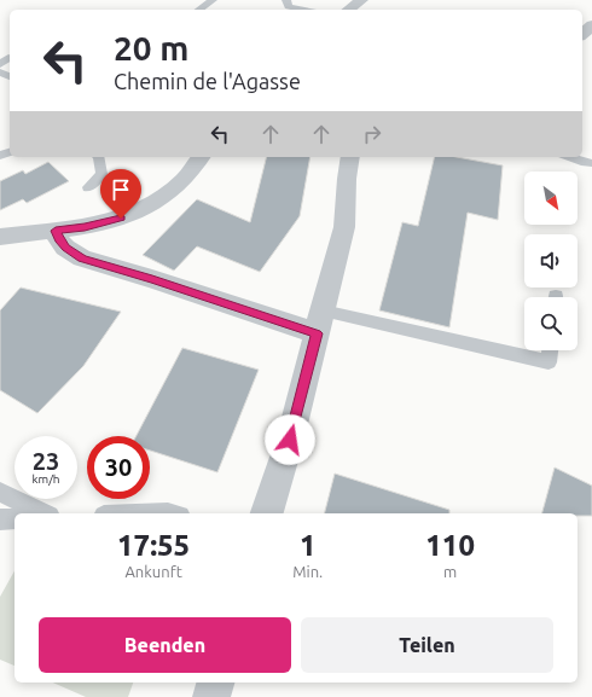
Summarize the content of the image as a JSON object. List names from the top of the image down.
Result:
{
  "north": "bottom right",
  "page": {
    "turn": ["20 m", "Chemin de l'Agasse"],
    "speed": "23 km/h",
    "limit": "30",
    "eta": [
      "17:55",
      "Ankunft",
      "1",
      "Min.",
      "110",
      "m"
    ],
    "buttons": ["Beenden", "Teilen"]
  }
}
